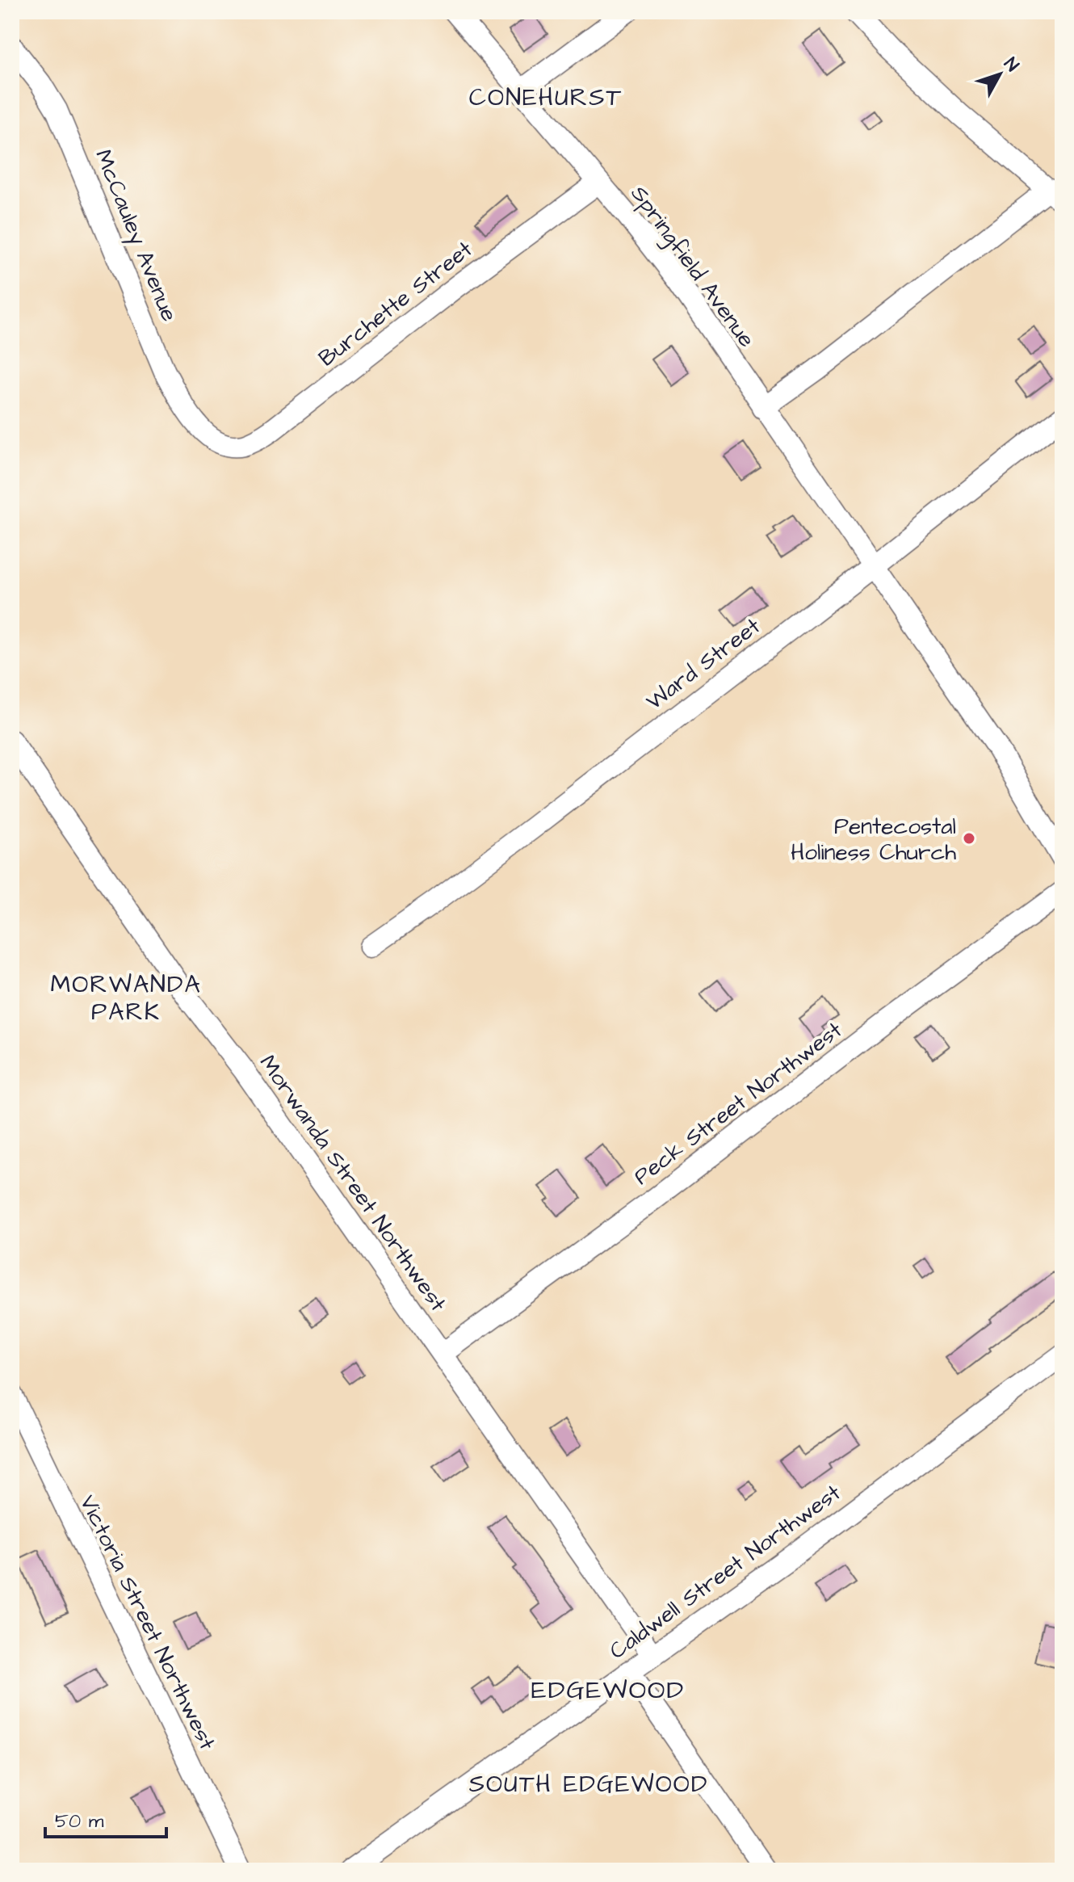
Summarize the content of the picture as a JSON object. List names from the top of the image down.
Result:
{
  "streets": {
    "street": [
      "McCauley Avenue",
      "Springfield Avenue",
      "Burchette Street",
      "Ward Street",
      "Peck Street Northwest",
      "Morwanda Street Northwest",
      "Caldwell Street Northwest",
      "Victoria Street Northwest"
    ]
  },
  "crossings": [
    ["McCauley Avenue", "Burchette Street"],
    ["Springfield Avenue", "Burchette Street"],
    ["Springfield Avenue", "Ward Street"],
    ["Peck Street Northwest", "Morwanda Street Northwest"],
    ["Morwanda Street Northwest", "Caldwell Street Northwest"]
  ],
  "districts": [
    "CONEHURST",
    "MORWANDA PARK",
    "EDGEWOOD",
    "SOUTH EDGEWOOD"
  ],
  "places": ["Pentecostal Holiness Church"],
  "scale_bar": "50 m",
  "north": "top right"
}
